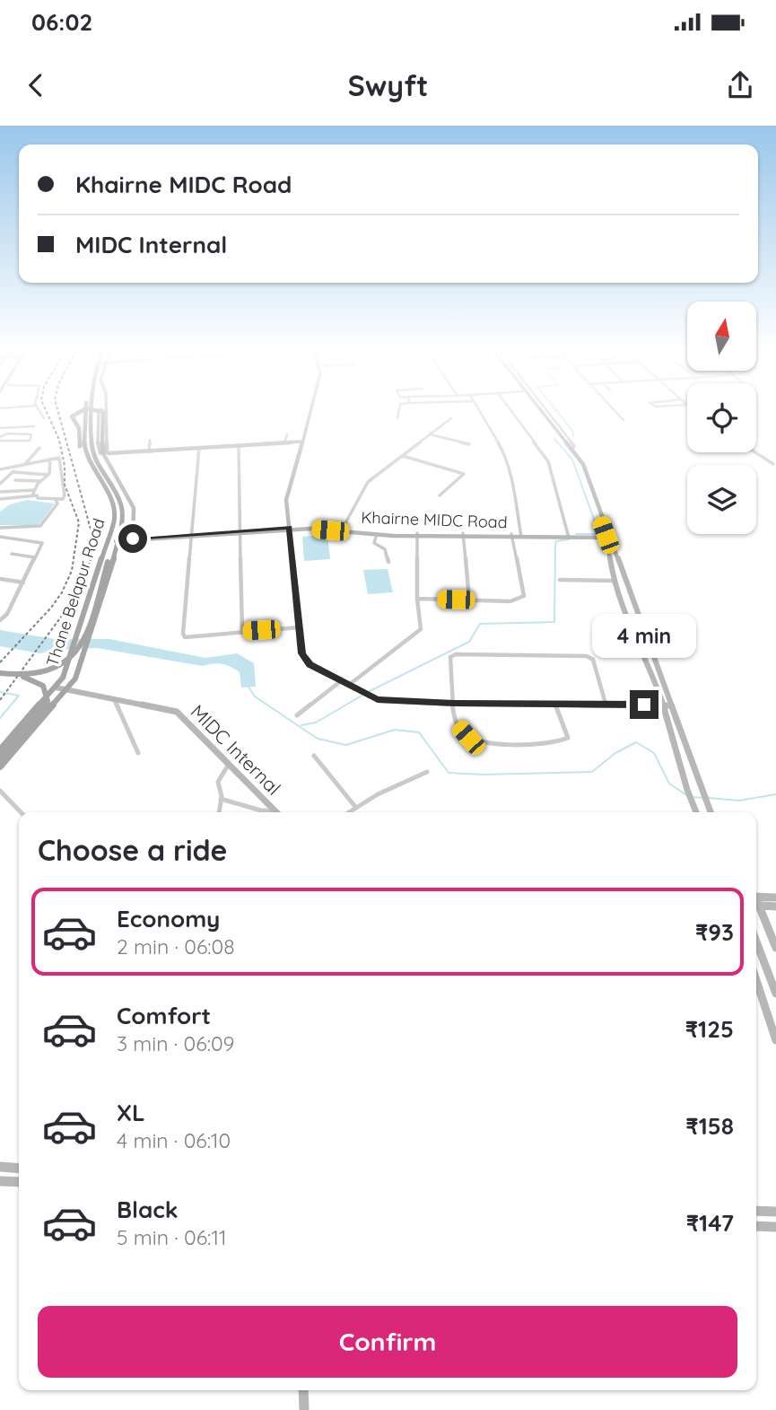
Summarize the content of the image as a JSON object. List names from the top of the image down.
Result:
{
  "streets": {
    "main road": ["Khairne MIDC Road", "Thane Belapur Road", "MIDC Internal"]
  },
  "crossings": [
    ["Khairne MIDC Road", "Thane Belapur Road"],
    ["Thane Belapur Road", "MIDC Internal"]
  ],
  "north": "top",
  "page": {
    "status": "06:02",
    "header": "Swyft",
    "banner": ["Khairne MIDC Road", "MIDC Internal"],
    "bubble": "4 min",
    "heading": "Choose a ride",
    "list": [
      {
        "name": "Economy",
        "note": "2 min · 06:08",
        "value": "₹93"
      },
      {
        "name": "Comfort",
        "note": "3 min · 06:09",
        "value": "₹125"
      },
      {
        "name": "XL",
        "note": "4 min · 06:10",
        "value": "₹158"
      },
      {
        "name": "Black",
        "note": "5 min · 06:11",
        "value": "₹147"
      }
    ],
    "buttons": "Confirm"
  }
}
